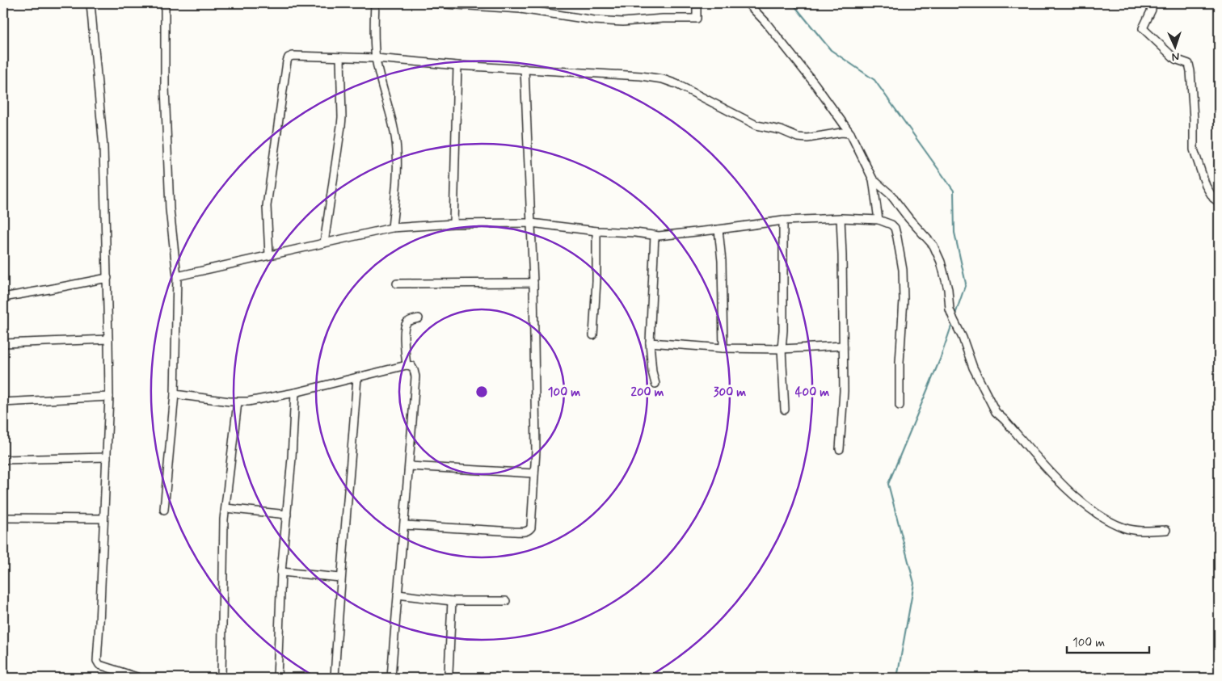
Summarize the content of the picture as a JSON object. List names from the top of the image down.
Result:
{
  "scale_bar": "100 m",
  "north": "bottom",
  "rings": [
    "100 m",
    "200 m",
    "300 m",
    "400 m"
  ]
}
